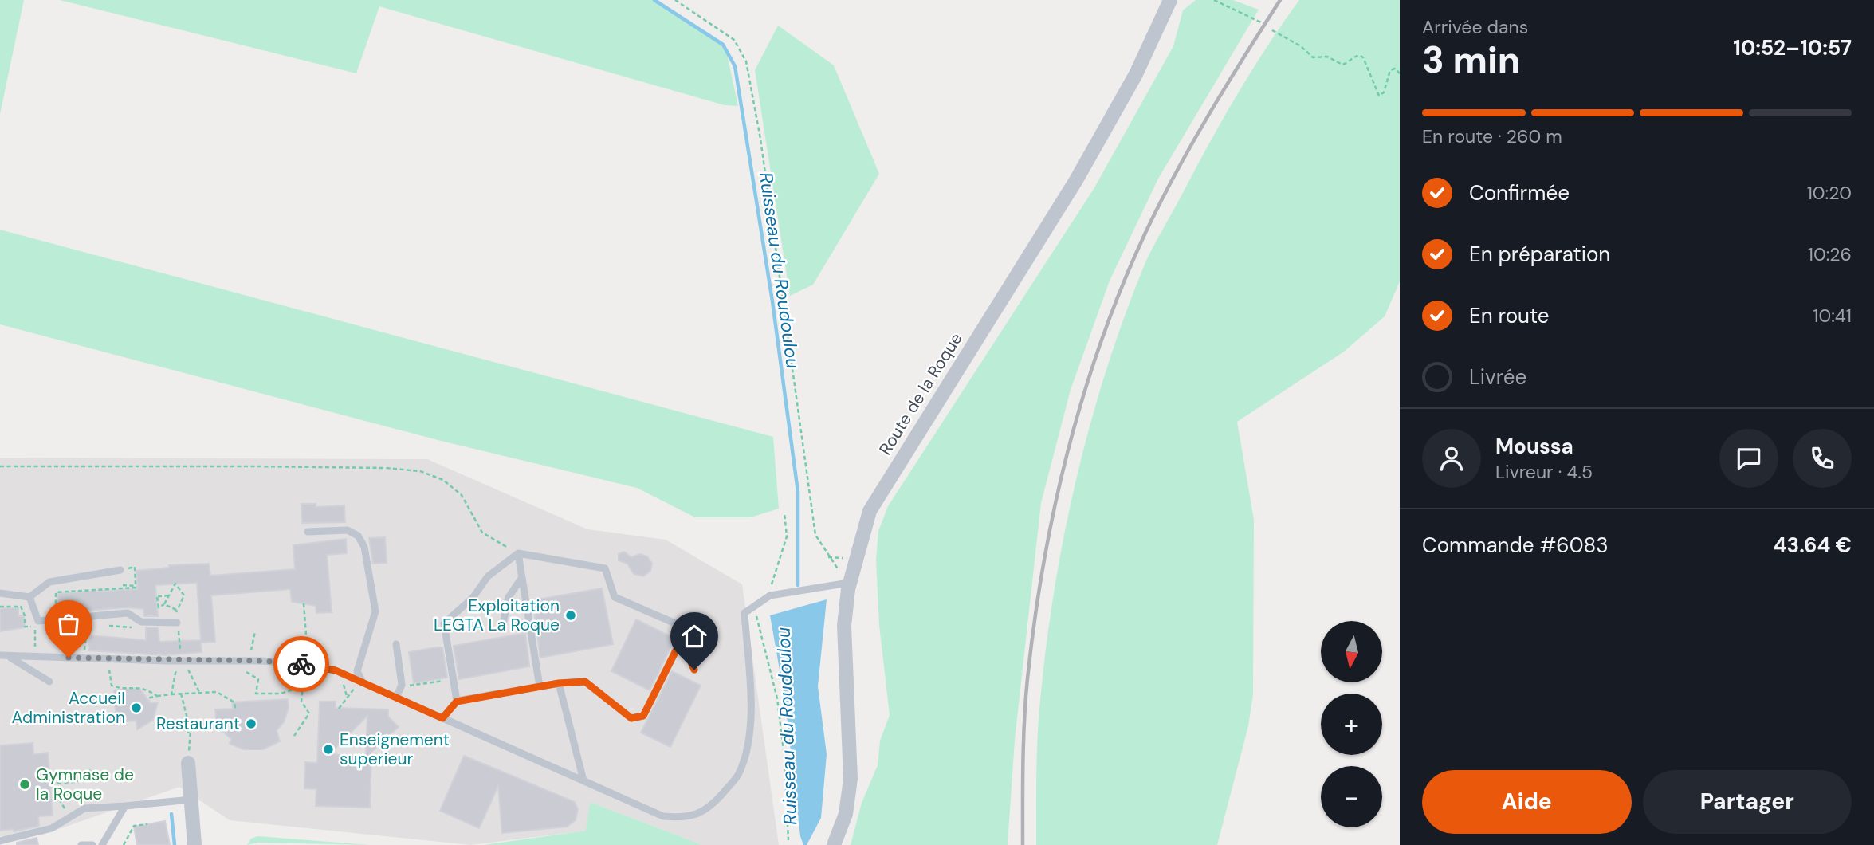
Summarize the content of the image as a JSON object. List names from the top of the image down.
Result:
{
  "streets": {
    "street": ["Route de la Roque"]
  },
  "water": ["Ruisseau du Roudoulou"],
  "places": [
    "Exploitation LEGTA La Roque",
    "Accueil Administration",
    "Restaurant",
    "Enseignement superieur",
    "Gymnase de la Roque"
  ],
  "north": "bottom",
  "page": {
    "heading": ["3 min", "Arrivée dans", "10:52–10:57"],
    "panel": [
      "Moussa",
      "Livreur · 4.5",
      "Commande #6083",
      "43.64 €"
    ],
    "bar": "En route · 260 m",
    "list": [
      ["Confirmée", "10:20"],
      ["En préparation", "10:26"],
      ["En route", "10:41"],
      "Livrée"
    ],
    "map_buttons": ["+", "−"],
    "buttons": ["Aide", "Partager"]
  }
}
